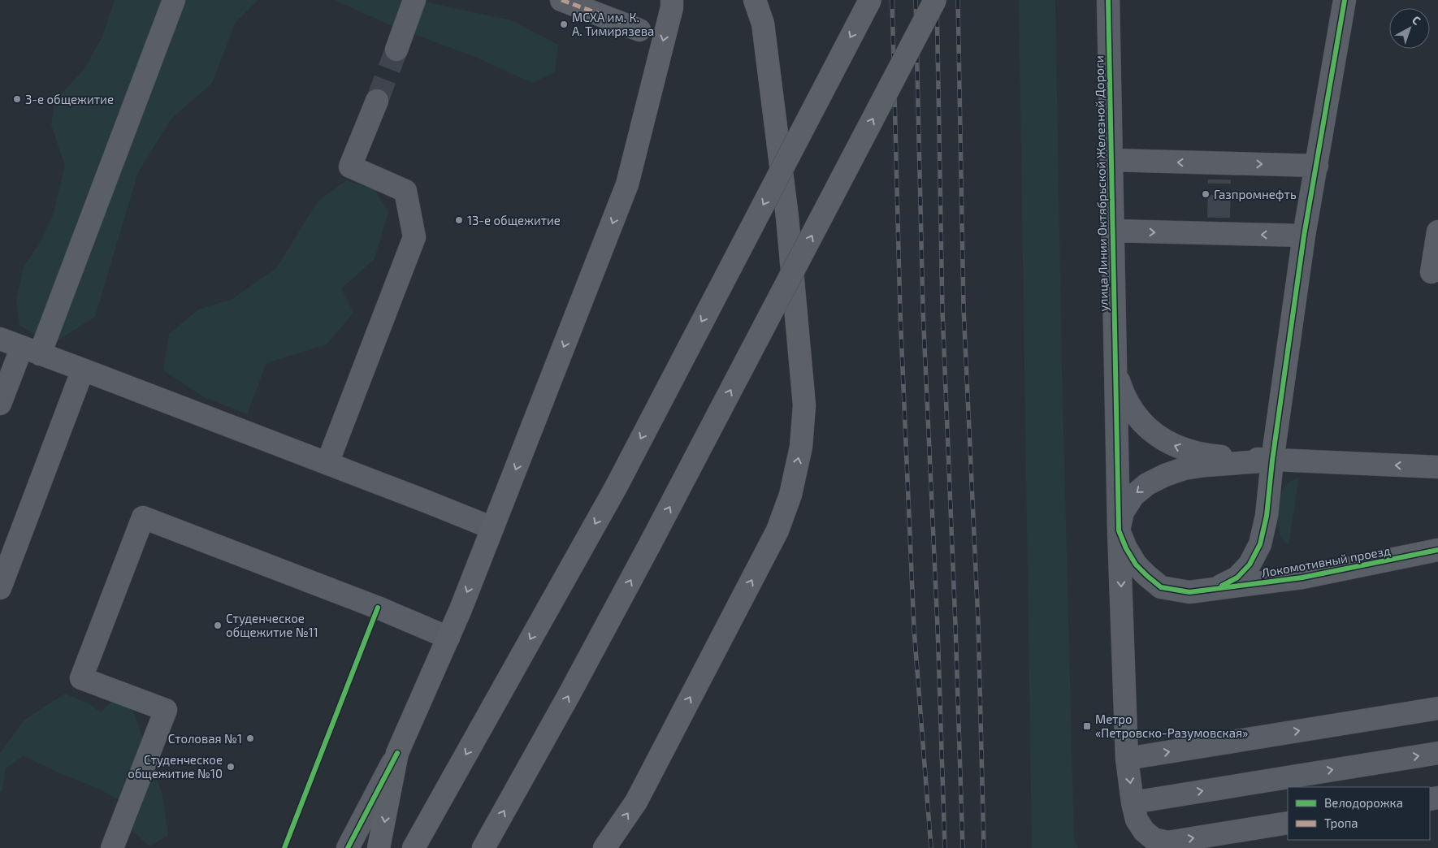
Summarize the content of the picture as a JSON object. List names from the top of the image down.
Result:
{
  "streets": {
    "street": ["улица Линии Октябрьской Железной Дороги", "Локомотивный проезд"]
  },
  "crossings": [
    ["улица Линии Октябрьской Железной Дороги", "Локомотивный проезд"]
  ],
  "places": {
    "other": [
      "МСХА им. К. А. Тимирязева",
      "3-е общежитие",
      "Газпромнефть",
      "13-е общежитие",
      "Студенческое общежитие №11",
      "Столовая №1",
      "Студенческое общежитие №10"
    ],
    "transit": ["Метро «Петровско-Разумовская»"]
  },
  "legend": ["Велодорожка", "Тропа"],
  "north": "top right"
}
